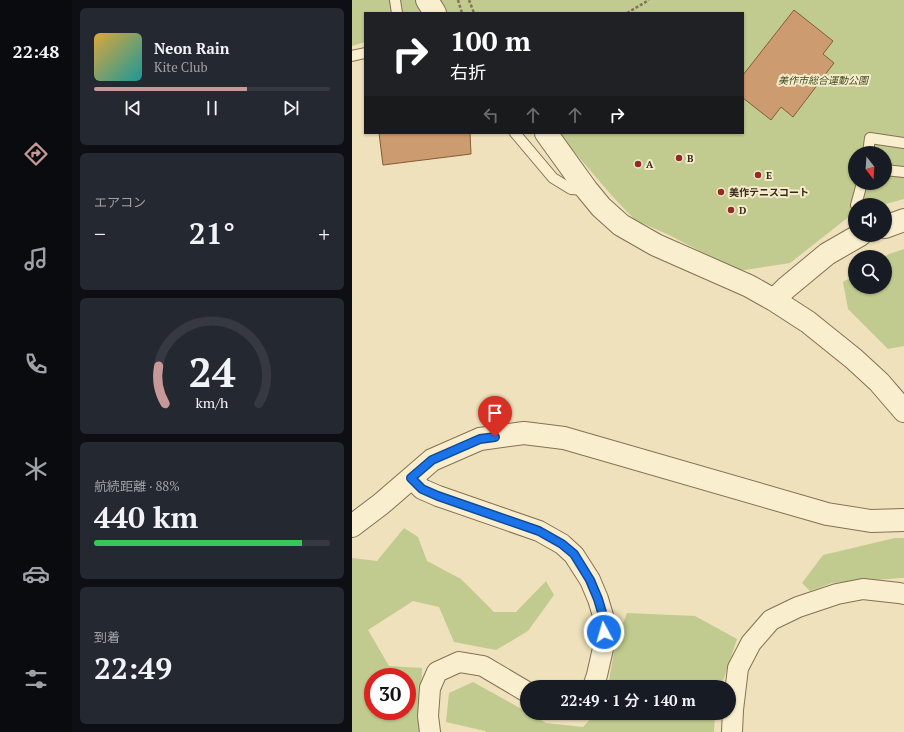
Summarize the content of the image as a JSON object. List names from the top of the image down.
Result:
{
  "parks": ["美作市総合運動公園"],
  "places": [
    "B",
    "A",
    "E",
    "美作テニスコート",
    "D"
  ],
  "north": "bottom",
  "page": {
    "tabs": "22:48",
    "turn": ["100 m", "右折"],
    "song": ["Neon Rain", "Kite Club"],
    "tile": [
      "エアコン",
      ["航続距離 · 88%", "440 km"],
      ["到着", "22:49"]
    ],
    "heat": ["−", "21°", "+"],
    "limit": "30",
    "trip": "22:49 · 1 分 · 140 m",
    "gauge": ["24", "km/h"]
  }
}
